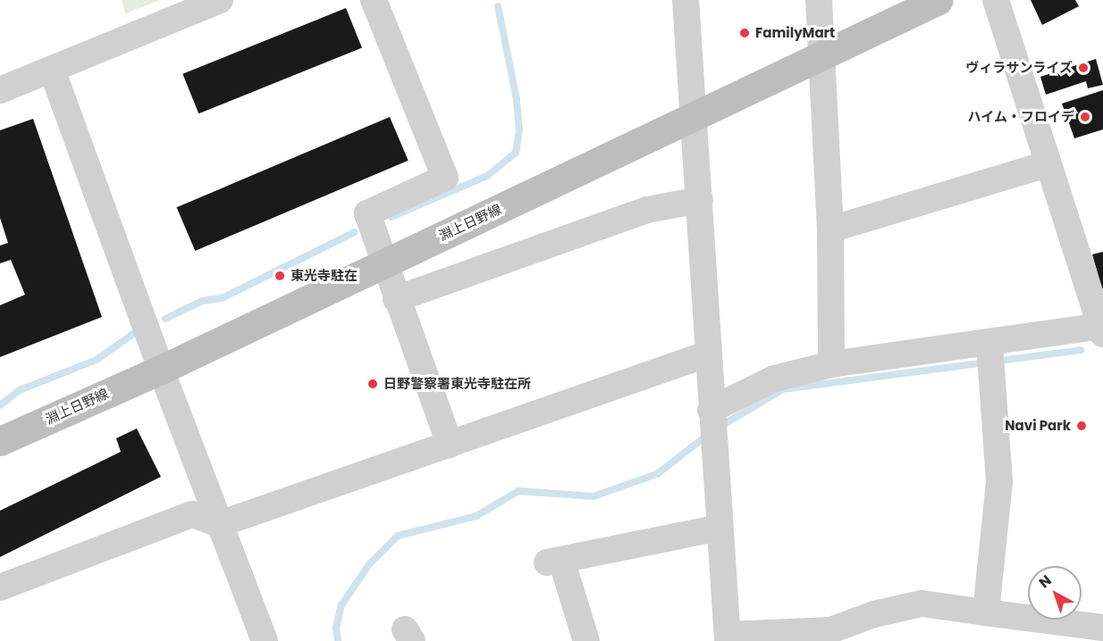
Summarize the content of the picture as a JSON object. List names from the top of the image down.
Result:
{
  "streets": {
    "main road": ["淵上日野線"]
  },
  "places": [
    "FamilyMart",
    "ヴィラサンライズ",
    "ハイム・フロイデ",
    "東光寺駐在",
    "日野警察署東光寺駐在所",
    "Navi Park"
  ],
  "north": "top left"
}
